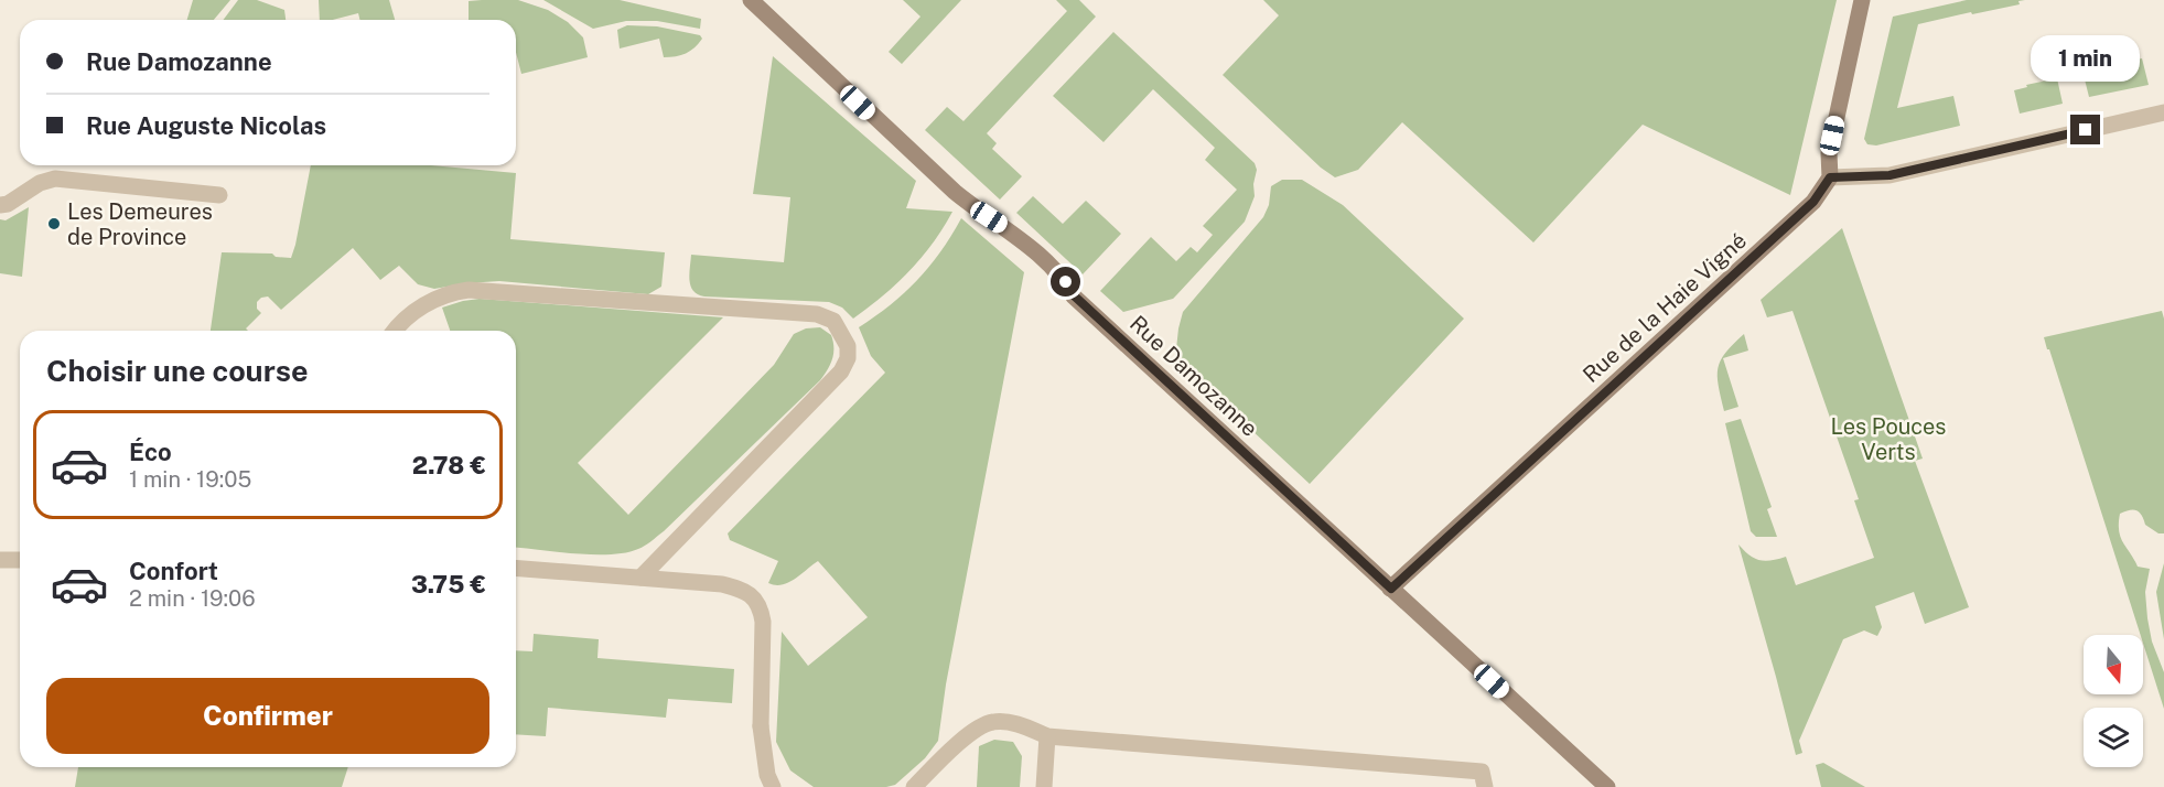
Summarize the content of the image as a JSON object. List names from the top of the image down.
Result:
{
  "streets": {
    "street": ["Rue de la Haie Vigné", "Rue Damozanne"]
  },
  "crossings": [
    ["Rue de la Haie Vigné", "Rue Damozanne"]
  ],
  "parks": ["Les Pouces Verts"],
  "places": ["Les Demeures de Province"],
  "north": "bottom",
  "page": {
    "banner": ["Rue Damozanne", "Rue Auguste Nicolas"],
    "bubble": "1 min",
    "heading": "Choisir une course",
    "list": [
      {
        "name": "Éco",
        "note": "1 min · 19:05",
        "value": "2.78 €"
      },
      {
        "name": "Confort",
        "note": "2 min · 19:06",
        "value": "3.75 €"
      }
    ],
    "buttons": "Confirmer"
  }
}
